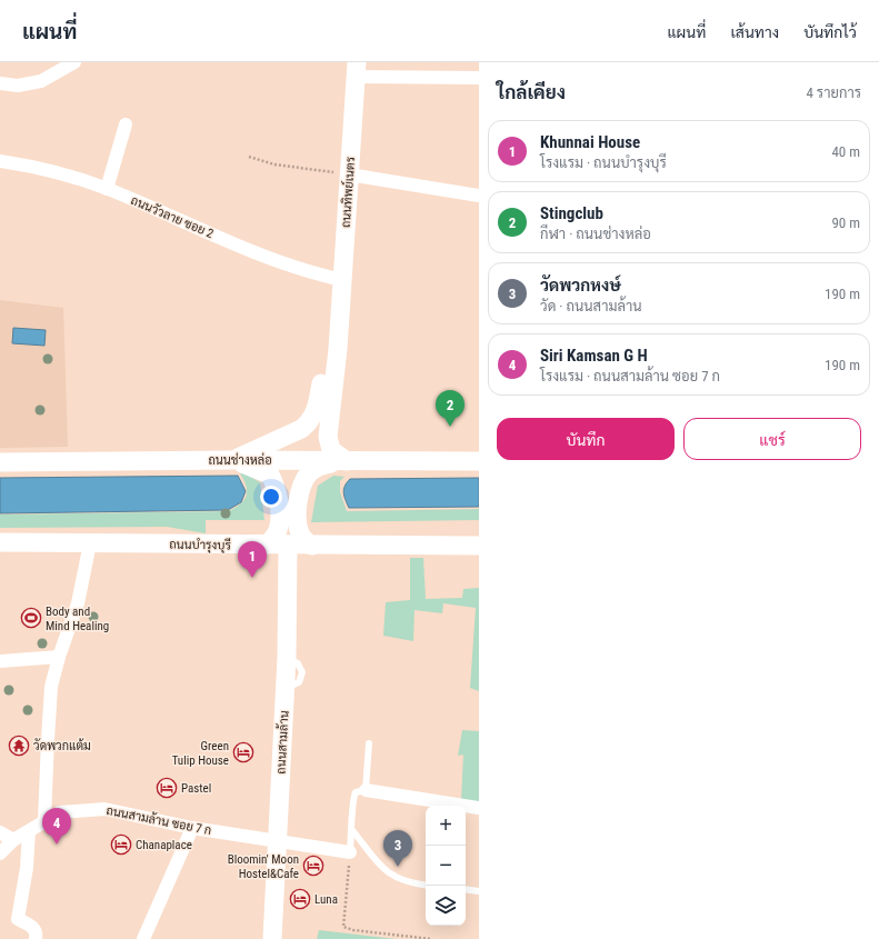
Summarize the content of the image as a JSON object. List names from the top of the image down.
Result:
{
  "streets": {
    "main road": [
      "ถนนทิพย์เนตร",
      "ถนนช่างหล่อ",
      "ถนนบำรุงบุรี",
      "ถนนสามล้าน"
    ],
    "street": ["ถนนวัวลาย ซอย 2", "ถนนสามล้าน ซอย 7 ก"]
  },
  "crossings": [
    ["ถนนทิพย์เนตร", "ถนนวัวลาย ซอย 2"],
    ["ถนนทิพย์เนตร", "ถนนช่างหล่อ"],
    ["ถนนบำรุงบุรี", "ถนนสามล้าน"],
    ["ถนนสามล้าน", "ถนนสามล้าน ซอย 7 ก"]
  ],
  "places": {
    "sports": ["Body and Mind Healing"],
    "temple": ["วัดพวกแต้ม"],
    "hotel": [
      "Green Tulip House",
      "Pastel",
      "Chanaplace",
      "Bloomin' Moon Hostel&Cafe",
      "Luna"
    ]
  },
  "page": {
    "header": "แผนที่",
    "nav": ["แผนที่", "เส้นทาง", "บันทึกไว้"],
    "heading": ["ใกล้เคียง", "4 รายการ"],
    "list": [
      {
        "mark": "1",
        "name": "Khunnai House",
        "note": "โรงแรม · ถนนบำรุงบุรี",
        "value": "40 m"
      },
      {
        "mark": "2",
        "name": "Stingclub",
        "note": "กีฬา · ถนนช่างหล่อ",
        "value": "90 m"
      },
      {
        "mark": "3",
        "name": "วัดพวกหงษ์",
        "note": "วัด · ถนนสามล้าน",
        "value": "190 m"
      },
      {
        "mark": "4",
        "name": "Siri Kamsan G H",
        "note": "โรงแรม · ถนนสามล้าน ซอย 7 ก",
        "value": "190 m"
      }
    ],
    "pins": [
      "2",
      "1",
      "4",
      "3"
    ],
    "buttons": ["บันทึก", "แชร์"],
    "map_buttons": ["+", "−"]
  }
}
